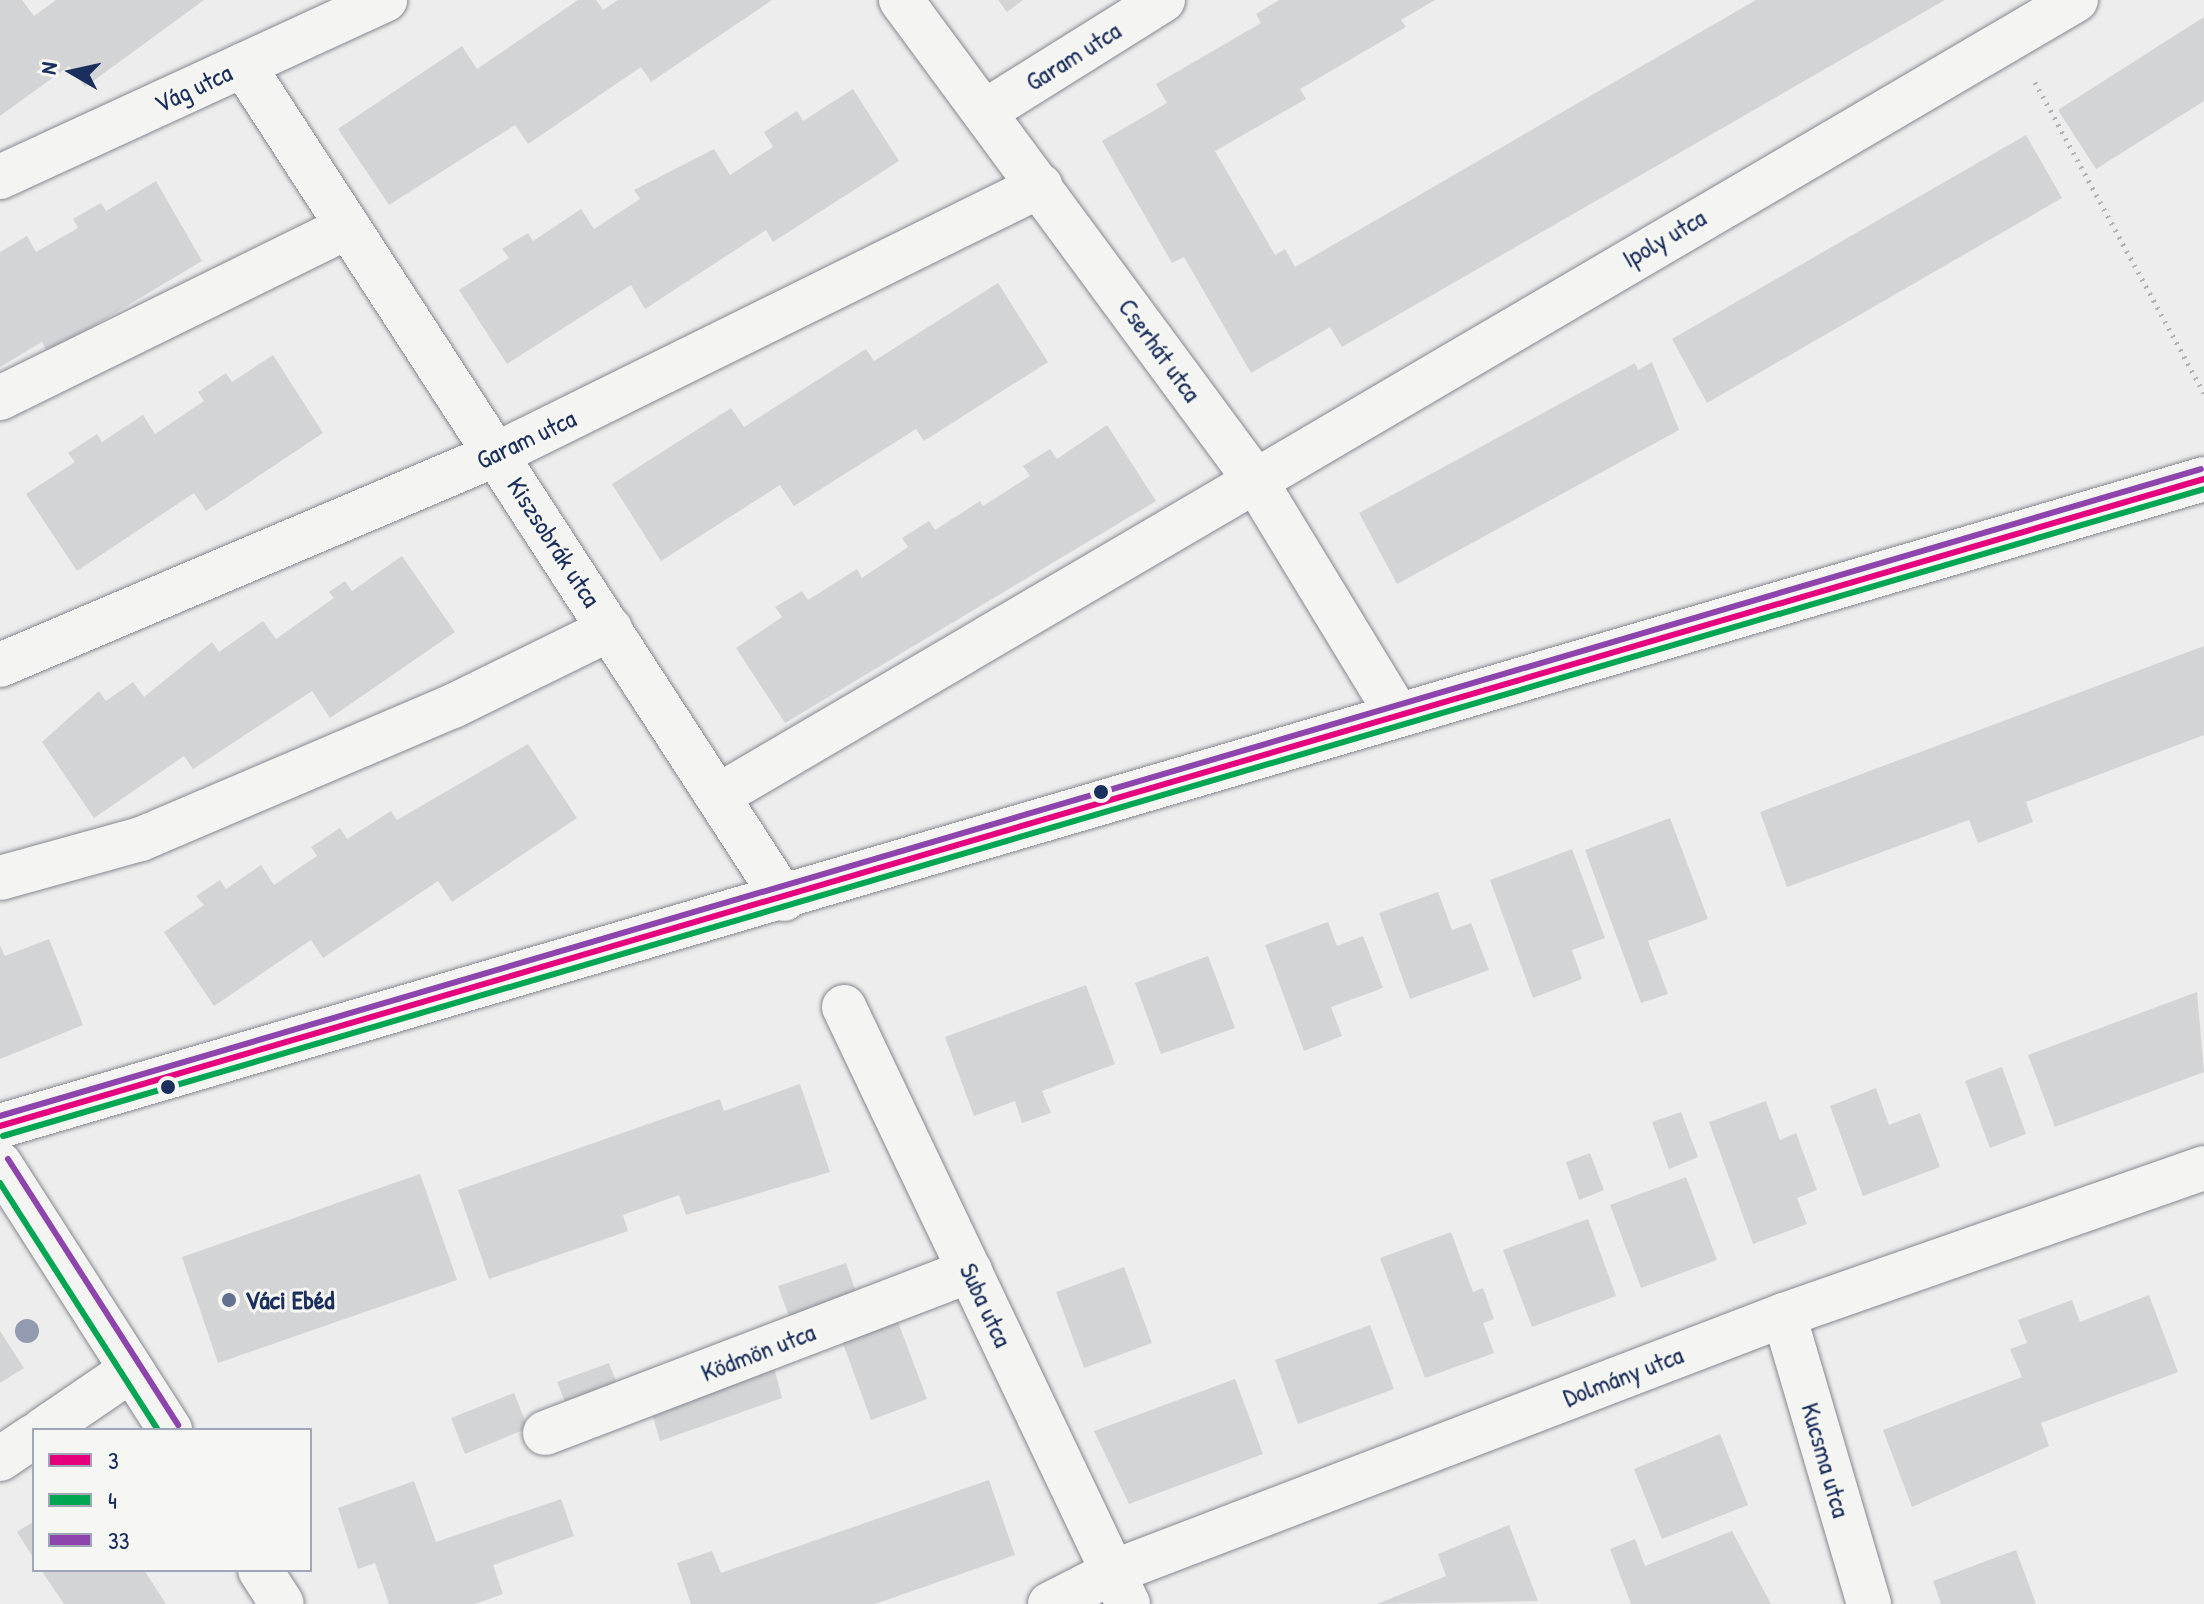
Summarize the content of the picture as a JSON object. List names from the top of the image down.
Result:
{
  "streets": {
    "street": [
      "Garam utca",
      "Vág utca",
      "Ipoly utca",
      "Cserhát utca",
      "Kiszsobrák utca",
      "Suba utca",
      "Ködmön utca",
      "Dolmány utca",
      "Kucsma utca"
    ]
  },
  "crossings": [
    ["Garam utca", "Cserhát utca"],
    ["Garam utca", "Kiszsobrák utca"],
    ["Vág utca", "Kiszsobrák utca"],
    ["Ipoly utca", "Cserhát utca"],
    ["Ipoly utca", "Kiszsobrák utca"],
    ["Suba utca", "Ködmön utca"],
    ["Suba utca", "Dolmány utca"],
    ["Dolmány utca", "Kucsma utca"]
  ],
  "places": ["Váci Ebéd"],
  "lines": ["transit line 33", "transit line 3", "transit line 4"],
  "legend": ["3", "4", "33"],
  "north": "left"
}
